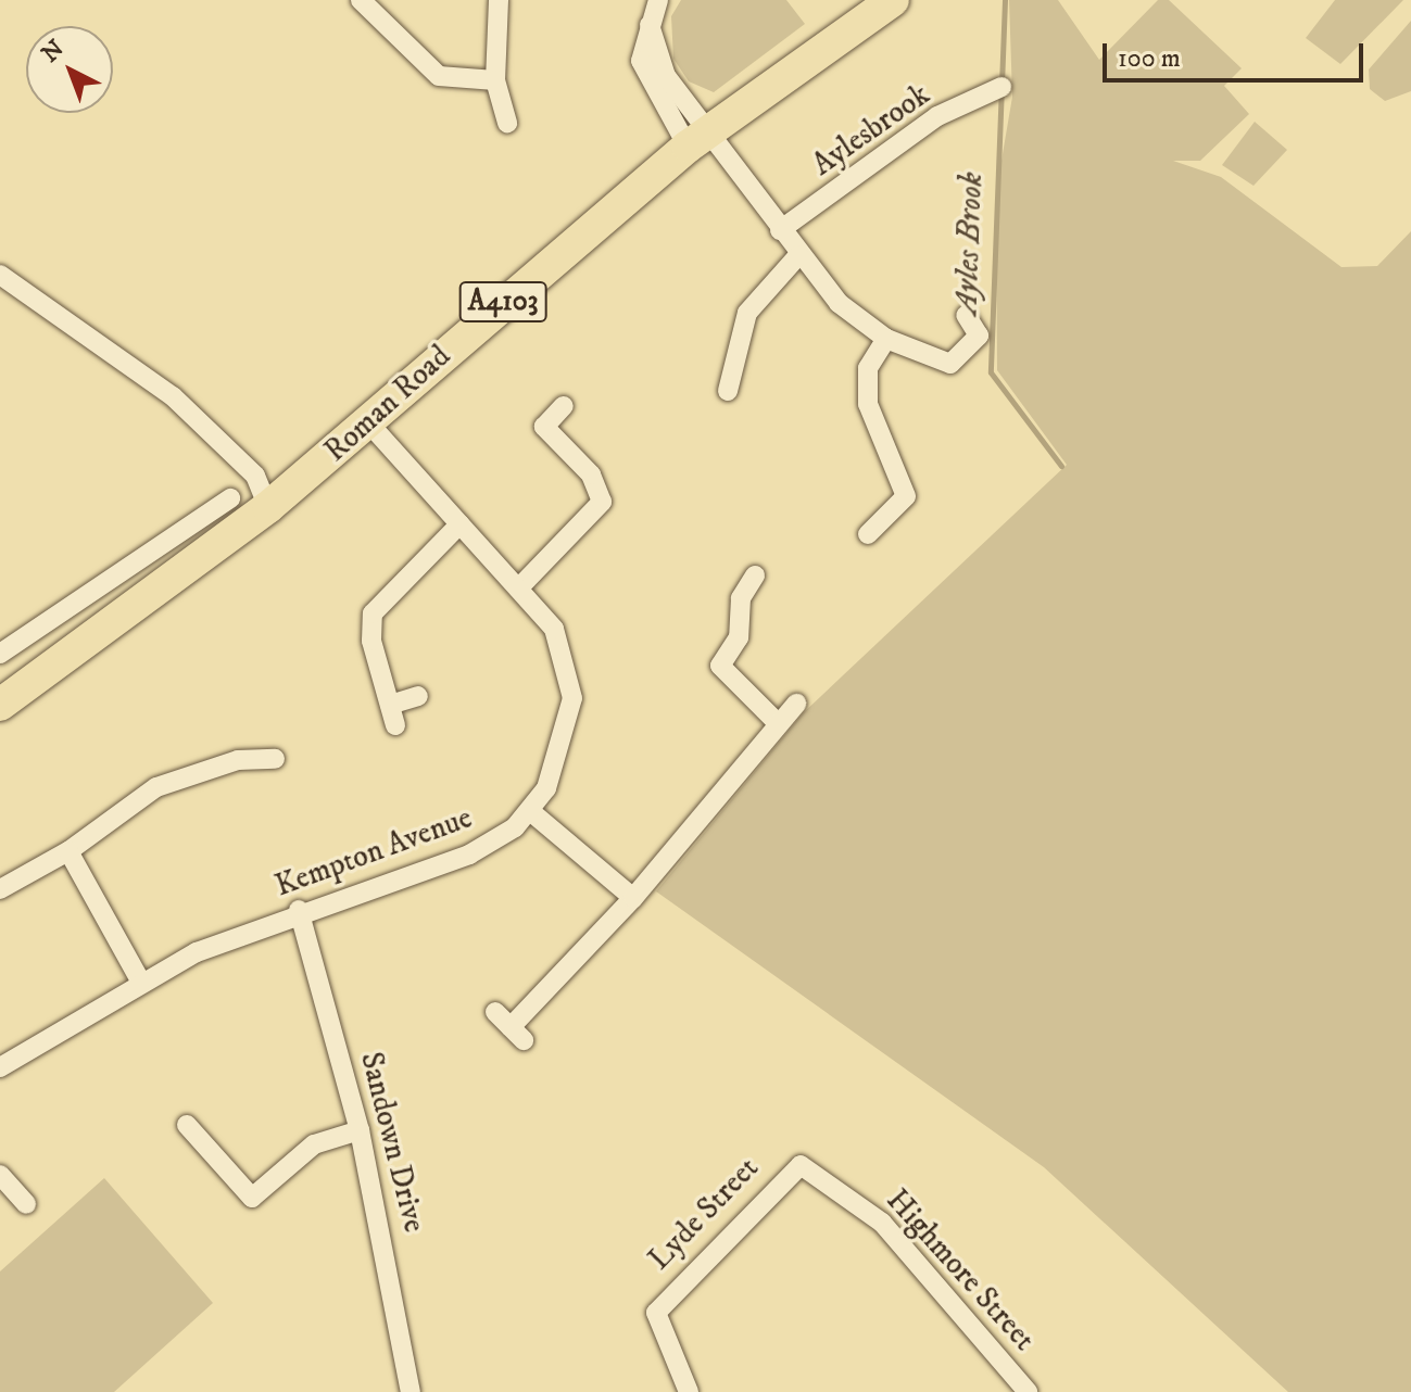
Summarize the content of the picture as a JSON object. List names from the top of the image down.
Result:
{
  "streets": {
    "main road": ["A4103", "Roman Road"],
    "street": [
      "Aylesbrook",
      "Kempton Avenue",
      "Sandown Drive",
      "Lyde Street",
      "Highmore Street"
    ]
  },
  "crossings": [
    ["Roman Road", "Kempton Avenue"],
    ["Kempton Avenue", "Sandown Drive"],
    ["Lyde Street", "Highmore Street"]
  ],
  "water": ["Ayles Brook"],
  "scale_bar": "100 m",
  "north": "top left"
}
